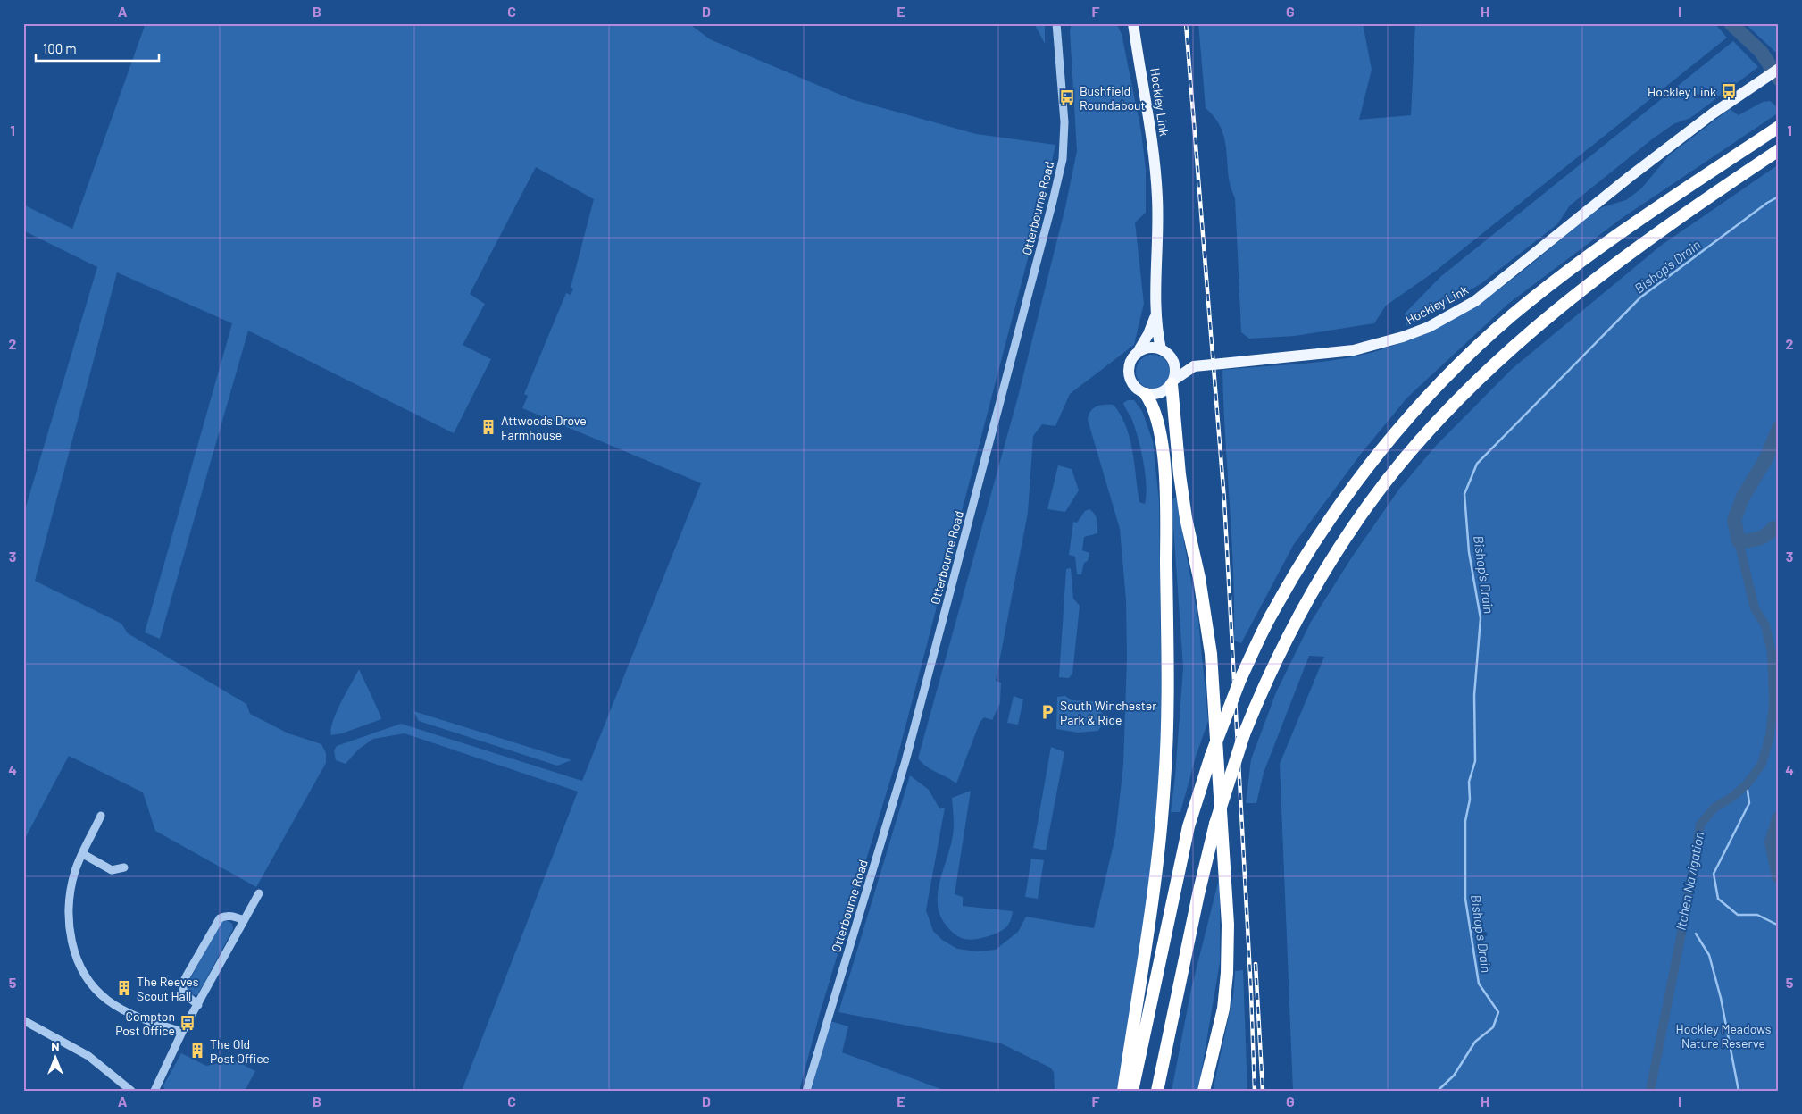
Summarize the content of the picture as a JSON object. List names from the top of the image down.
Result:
{
  "streets": {
    "main road": ["Hockley Link"],
    "street": ["Otterbourne Road"]
  },
  "water": ["Bishop's Drain", "Itchen Navigation"],
  "parks": ["Hockley Meadows Nature Reserve"],
  "places": {
    "bus stop": ["Hockley Link", "Bushfield Roundabout", "Compton Post Office"],
    "building": ["Attwoods Drove Farmhouse", "The Reeves Scout Hall", "The Old Post Office"],
    "parking": ["South Winchester Park & Ride"]
  },
  "scale_bar": "100 m",
  "north": "top",
  "grid": {
    "columns": [
      "A",
      "B",
      "C",
      "D",
      "E",
      "F",
      "G",
      "H",
      "I"
    ],
    "rows": [
      "1",
      "2",
      "3",
      "4",
      "5"
    ]
  }
}
